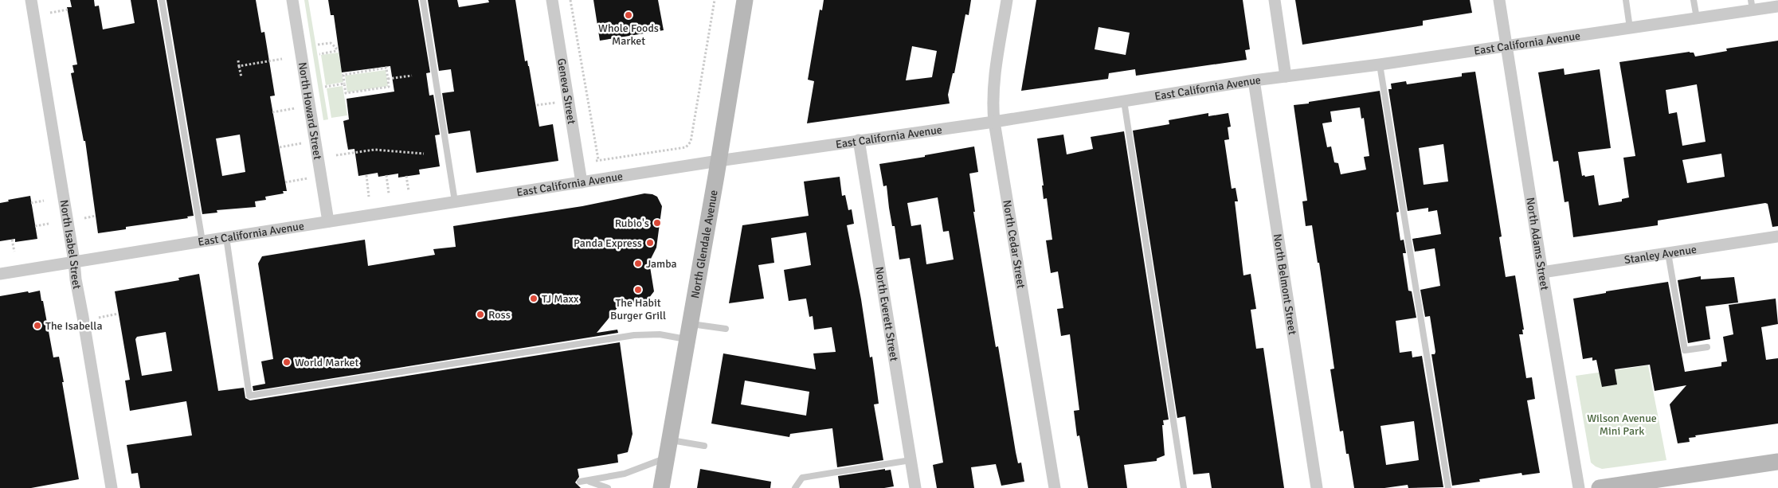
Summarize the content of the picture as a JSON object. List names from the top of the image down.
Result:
{
  "streets": {
    "main road": ["North Glendale Avenue"],
    "street": [
      "East California Avenue",
      "Geneva Street",
      "North Howard Street",
      "North Isabel Street",
      "North Cedar Street",
      "North Adams Street",
      "Stanley Avenue",
      "North Belmont Street",
      "North Everett Street"
    ]
  },
  "crossings": [
    ["East California Avenue", "Geneva Street"],
    ["East California Avenue", "North Howard Street"],
    ["East California Avenue", "North Isabel Street"],
    ["East California Avenue", "North Glendale Avenue"],
    ["East California Avenue", "North Cedar Street"],
    ["East California Avenue", "North Adams Street"],
    ["East California Avenue", "North Belmont Street"],
    ["East California Avenue", "North Everett Street"],
    ["North Adams Street", "Stanley Avenue"]
  ],
  "parks": ["Wilson Avenue Mini Park"],
  "places": [
    "Whole Foods Market",
    "Rubio's",
    "Panda Express",
    "Jamba",
    "The Habit Burger Grill",
    "TJ Maxx",
    "Ross",
    "The Isabella",
    "World Market"
  ]
}
